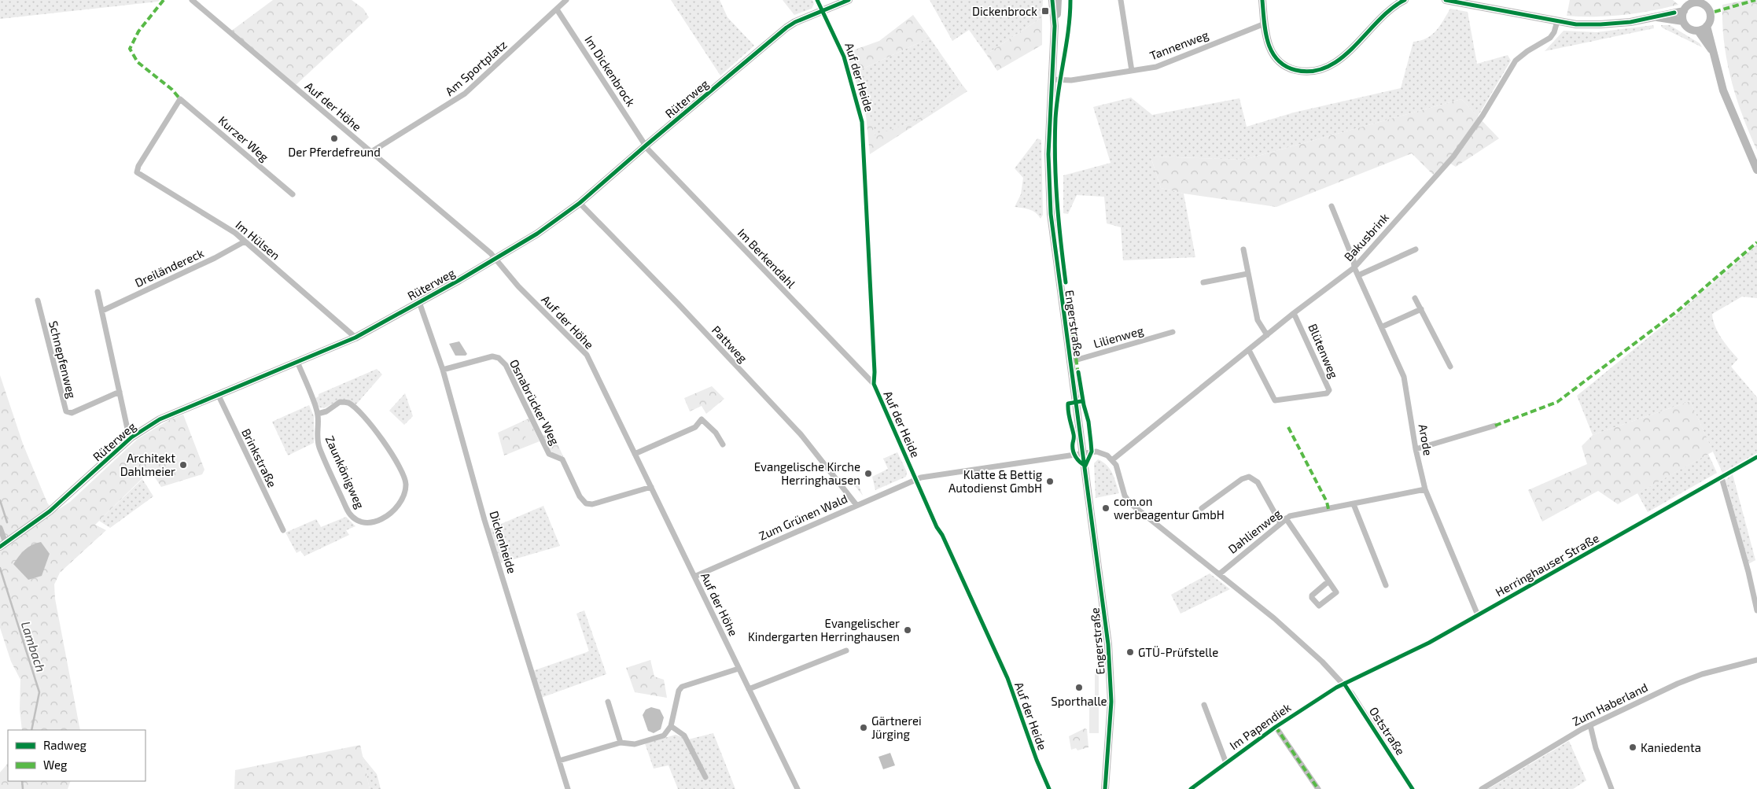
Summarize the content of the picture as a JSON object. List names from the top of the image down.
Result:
{
  "streets": {
    "street": [
      "Tannenweg",
      "Am Sportplatz",
      "Im Dickenbrock",
      "Auf der Heide",
      "Rüterweg",
      "Auf der Höhe",
      "Kurzer Weg",
      "Bakusbrink",
      "Im Hülsen",
      "Im Berkendahl",
      "Dreiländereck",
      "Engerstraße",
      "Lilienweg",
      "Pattweg",
      "Blütenweg",
      "Schnepfenweg",
      "Osnabrücker Weg",
      "Arode",
      "Brinkstraße",
      "Zaunkönigweg",
      "Zum Grünen Wald",
      "Dahlienweg",
      "Dickenheide",
      "Herringhauser Straße",
      "Zum Haberland",
      "Im Papendiek",
      "Oststraße"
    ]
  },
  "crossings": [
    ["Tannenweg", "Engerstraße"],
    ["Am Sportplatz", "Im Dickenbrock"],
    ["Am Sportplatz", "Auf der Höhe"],
    ["Im Dickenbrock", "Rüterweg"],
    ["Im Dickenbrock", "Im Berkendahl"],
    ["Auf der Heide", "Rüterweg"],
    ["Auf der Heide", "Im Berkendahl"],
    ["Auf der Heide", "Zum Grünen Wald"],
    ["Rüterweg", "Auf der Höhe"],
    ["Rüterweg", "Im Hülsen"],
    ["Rüterweg", "Im Berkendahl"],
    ["Rüterweg", "Pattweg"],
    ["Rüterweg", "Brinkstraße"],
    ["Rüterweg", "Zaunkönigweg"],
    ["Rüterweg", "Dickenheide"],
    ["Auf der Höhe", "Osnabrücker Weg"],
    ["Auf der Höhe", "Zum Grünen Wald"],
    ["Kurzer Weg", "Im Hülsen"],
    ["Bakusbrink", "Blütenweg"],
    ["Bakusbrink", "Arode"],
    ["Bakusbrink", "Oststraße"],
    ["Im Hülsen", "Dreiländereck"],
    ["Engerstraße", "Lilienweg"],
    ["Engerstraße", "Zum Grünen Wald"],
    ["Pattweg", "Zum Grünen Wald"],
    ["Osnabrücker Weg", "Dickenheide"],
    ["Arode", "Dahlienweg"],
    ["Arode", "Herringhauser Straße"],
    ["Dahlienweg", "Oststraße"],
    ["Herringhauser Straße", "Im Papendiek"],
    ["Herringhauser Straße", "Oststraße"],
    ["Im Papendiek", "Oststraße"]
  ],
  "water": ["Lambach"],
  "places": {
    "transit": ["Dickenbrock"],
    "other": [
      "Der Pferdefreund",
      "Architekt Dahlmeier",
      "Evangelische Kirche Herringhausen",
      "Klatte & Bettig Autodienst GmbH",
      "com.on werbeagentur GmbH",
      "Evangelischer Kindergarten Herringhausen",
      "GTÜ-Prüfstelle",
      "Sporthalle",
      "Gärtnerei Jürging",
      "Kaniedenta"
    ]
  },
  "legend": ["Radweg", "Weg"]
}
